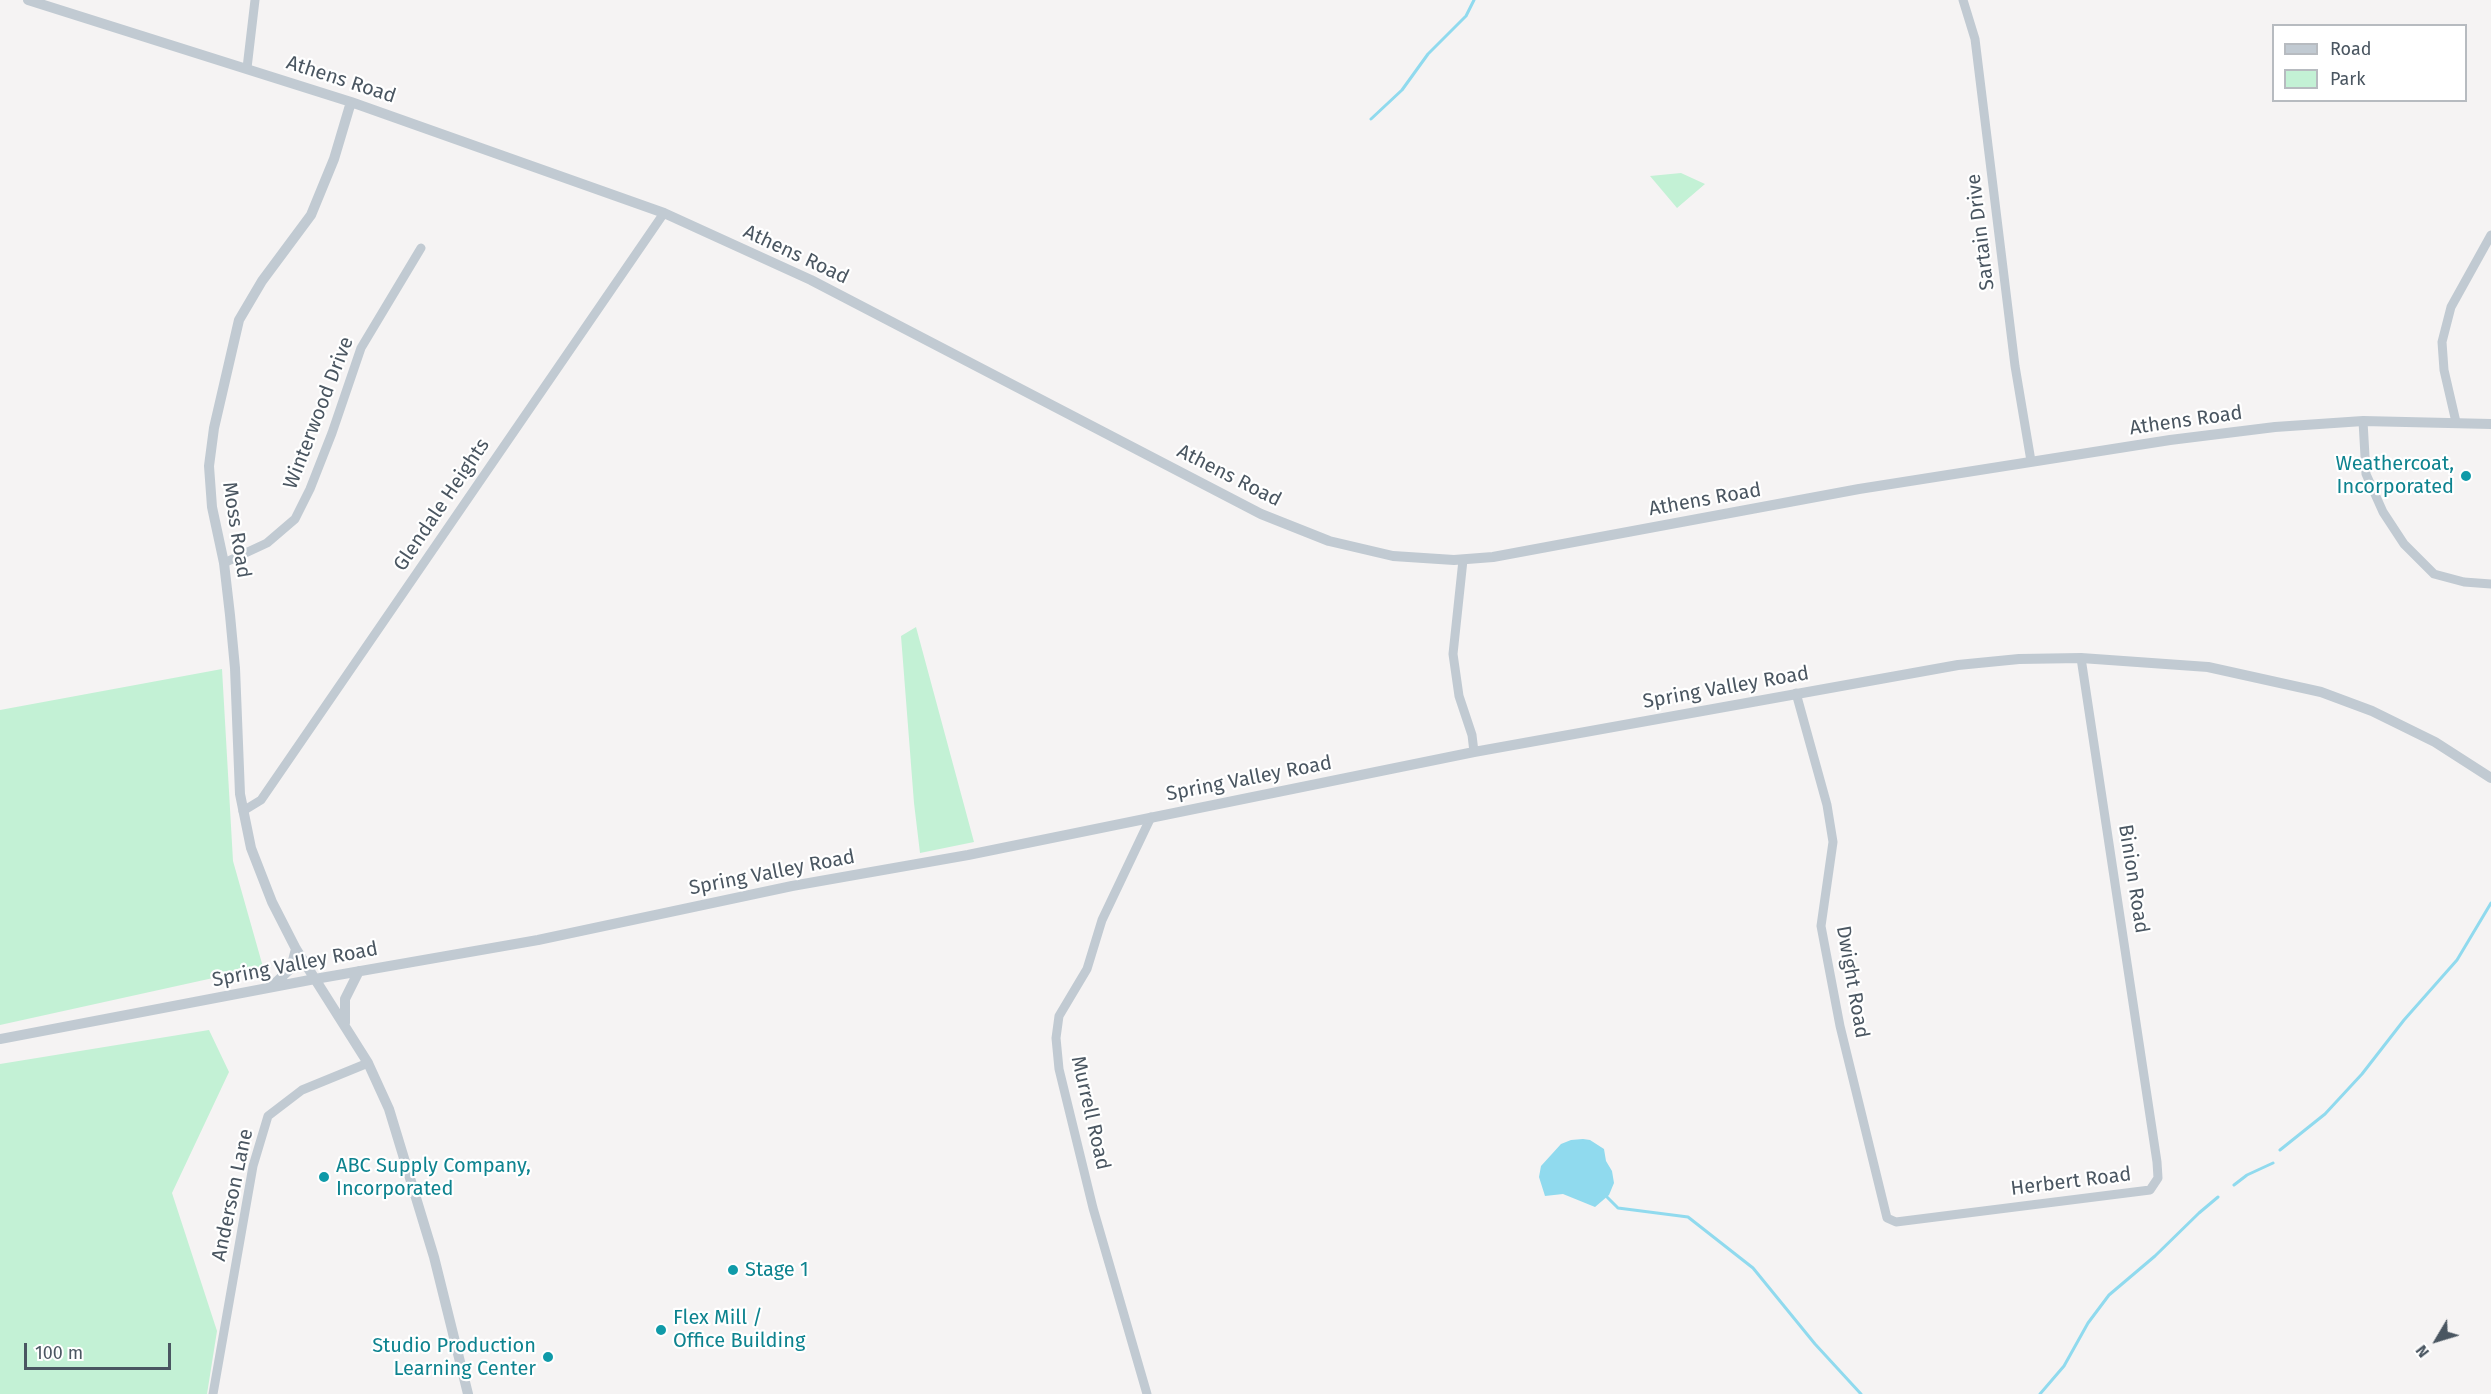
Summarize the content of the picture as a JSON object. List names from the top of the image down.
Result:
{
  "streets": {
    "street": [
      "Athens Road",
      "Sartain Drive",
      "Winterwood Drive",
      "Glendale Heights",
      "Moss Road",
      "Spring Valley Road",
      "Binion Road",
      "Dwight Road",
      "Murrell Road",
      "Herbert Road",
      "Anderson Lane"
    ]
  },
  "crossings": [
    ["Athens Road", "Sartain Drive"],
    ["Athens Road", "Glendale Heights"],
    ["Athens Road", "Moss Road"],
    ["Winterwood Drive", "Moss Road"],
    ["Glendale Heights", "Moss Road"],
    ["Moss Road", "Spring Valley Road"],
    ["Moss Road", "Anderson Lane"],
    ["Spring Valley Road", "Binion Road"],
    ["Spring Valley Road", "Dwight Road"],
    ["Spring Valley Road", "Murrell Road"],
    ["Binion Road", "Herbert Road"],
    ["Dwight Road", "Herbert Road"]
  ],
  "places": [
    "Weathercoat, Incorporated",
    "ABC Supply Company, Incorporated",
    "Stage 1",
    "Flex Mill / Office Building",
    "Studio Production Learning Center"
  ],
  "legend": ["Road", "Park"],
  "scale_bar": "100 m",
  "north": "bottom left"
}
